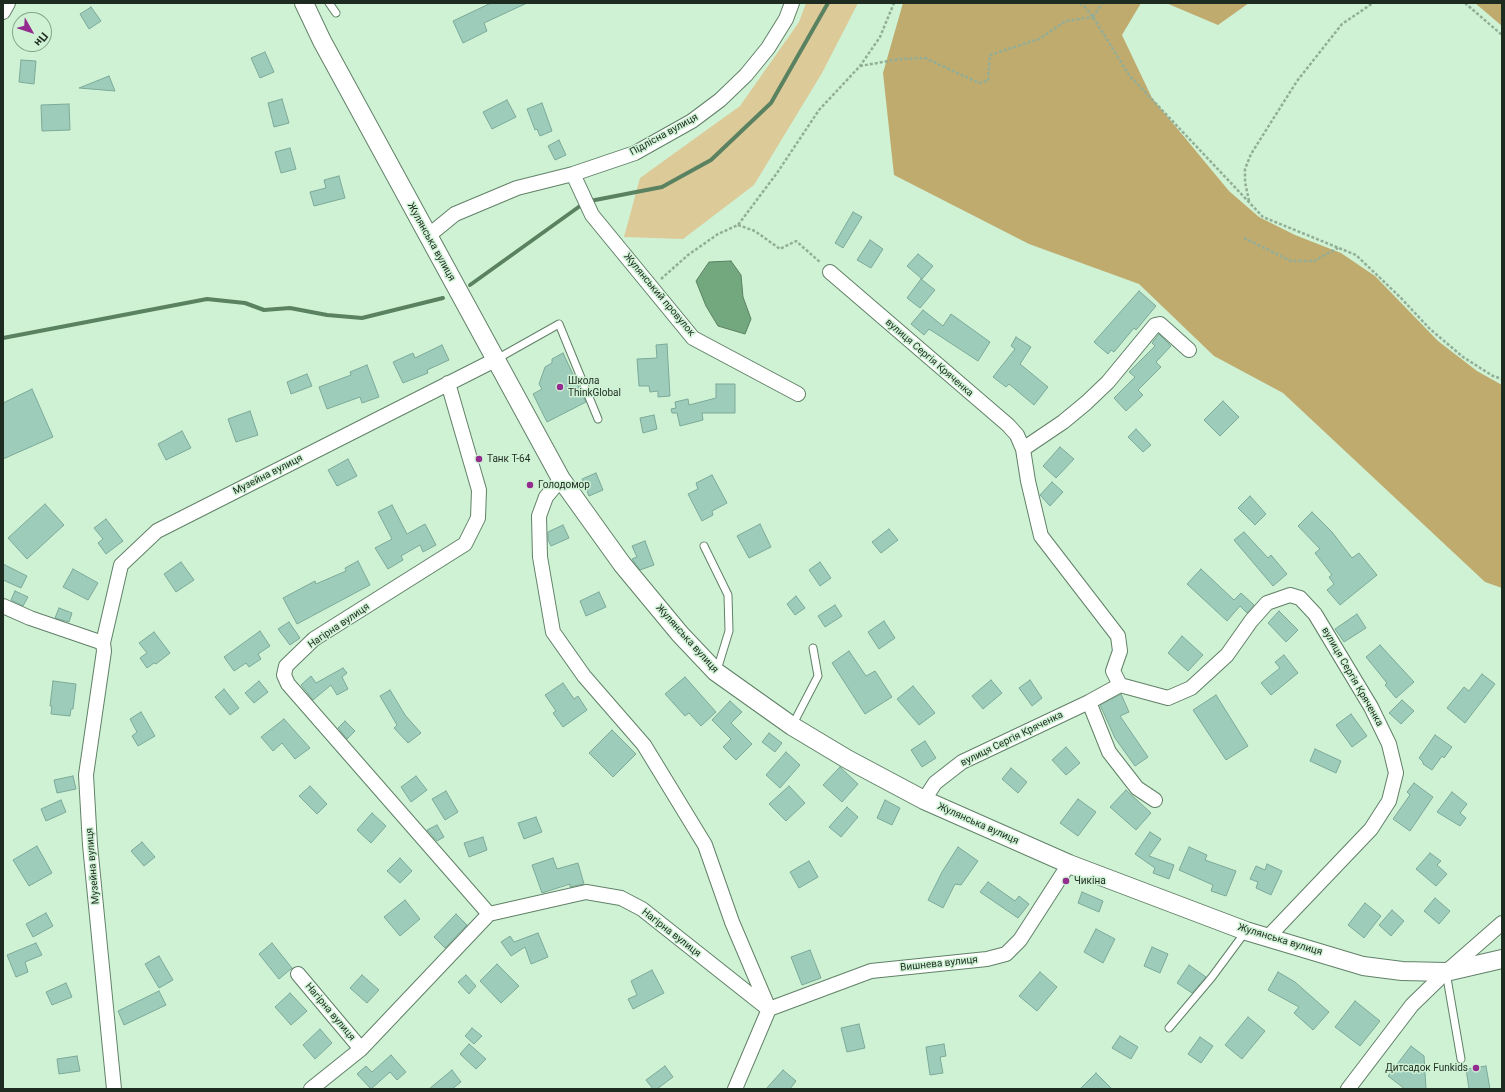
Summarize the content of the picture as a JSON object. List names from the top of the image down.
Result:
{
  "streets": {
    "street": [
      "Підлісна вулиця",
      "Жулянська вулиця",
      "Жулянський провулок",
      "вулиця Сергія Кряченка",
      "Музейна вулиця",
      "Нагірна вулиця",
      "Вишнева вулиця"
    ]
  },
  "crossings": [
    ["Підлісна вулиця", "Жулянська вулиця"],
    ["Підлісна вулиця", "Жулянський провулок"],
    ["Жулянська вулиця", "вулиця Сергія Кряченка"],
    ["Жулянська вулиця", "Музейна вулиця"],
    ["Жулянська вулиця", "Вишнева вулиця"],
    ["Музейна вулиця", "Нагірна вулиця"],
    ["Нагірна вулиця", "Вишнева вулиця"]
  ],
  "places": [
    "Школа ThinkGlobal",
    "Танк Т-64",
    "Голодомор",
    "Чикіна",
    "Дитсадок Funkids"
  ],
  "north": "bottom right"
}
